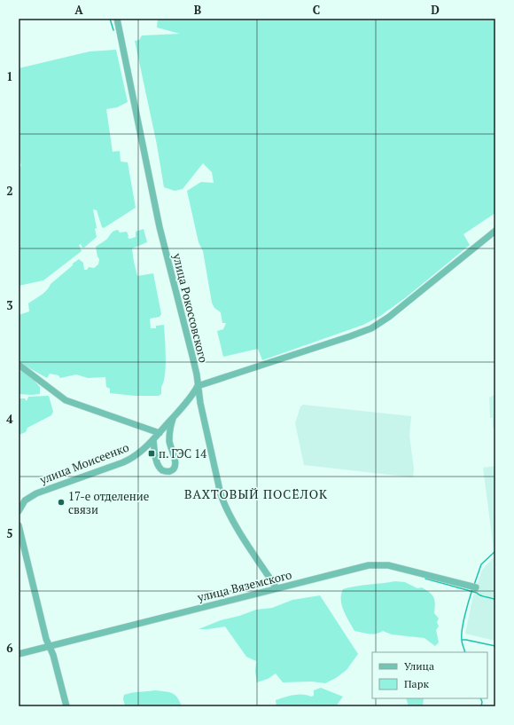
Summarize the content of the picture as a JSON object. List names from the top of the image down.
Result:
{
  "streets": {
    "street": ["улица Рокоссовского", "улица Моисеенко", "улица Вяземского"]
  },
  "crossings": [
    ["улица Рокоссовского", "улица Моисеенко"],
    ["улица Рокоссовского", "улица Вяземского"]
  ],
  "districts": ["ВАХТОВЫЙ ПОСЁЛОК"],
  "places": {
    "transit": ["п. ГЭС 14"],
    "other": ["17-е отделение связи"]
  },
  "legend": ["Улица", "Парк"],
  "grid": {
    "columns": [
      "A",
      "B",
      "C",
      "D"
    ],
    "rows": [
      "1",
      "2",
      "3",
      "4",
      "5",
      "6"
    ]
  }
}
